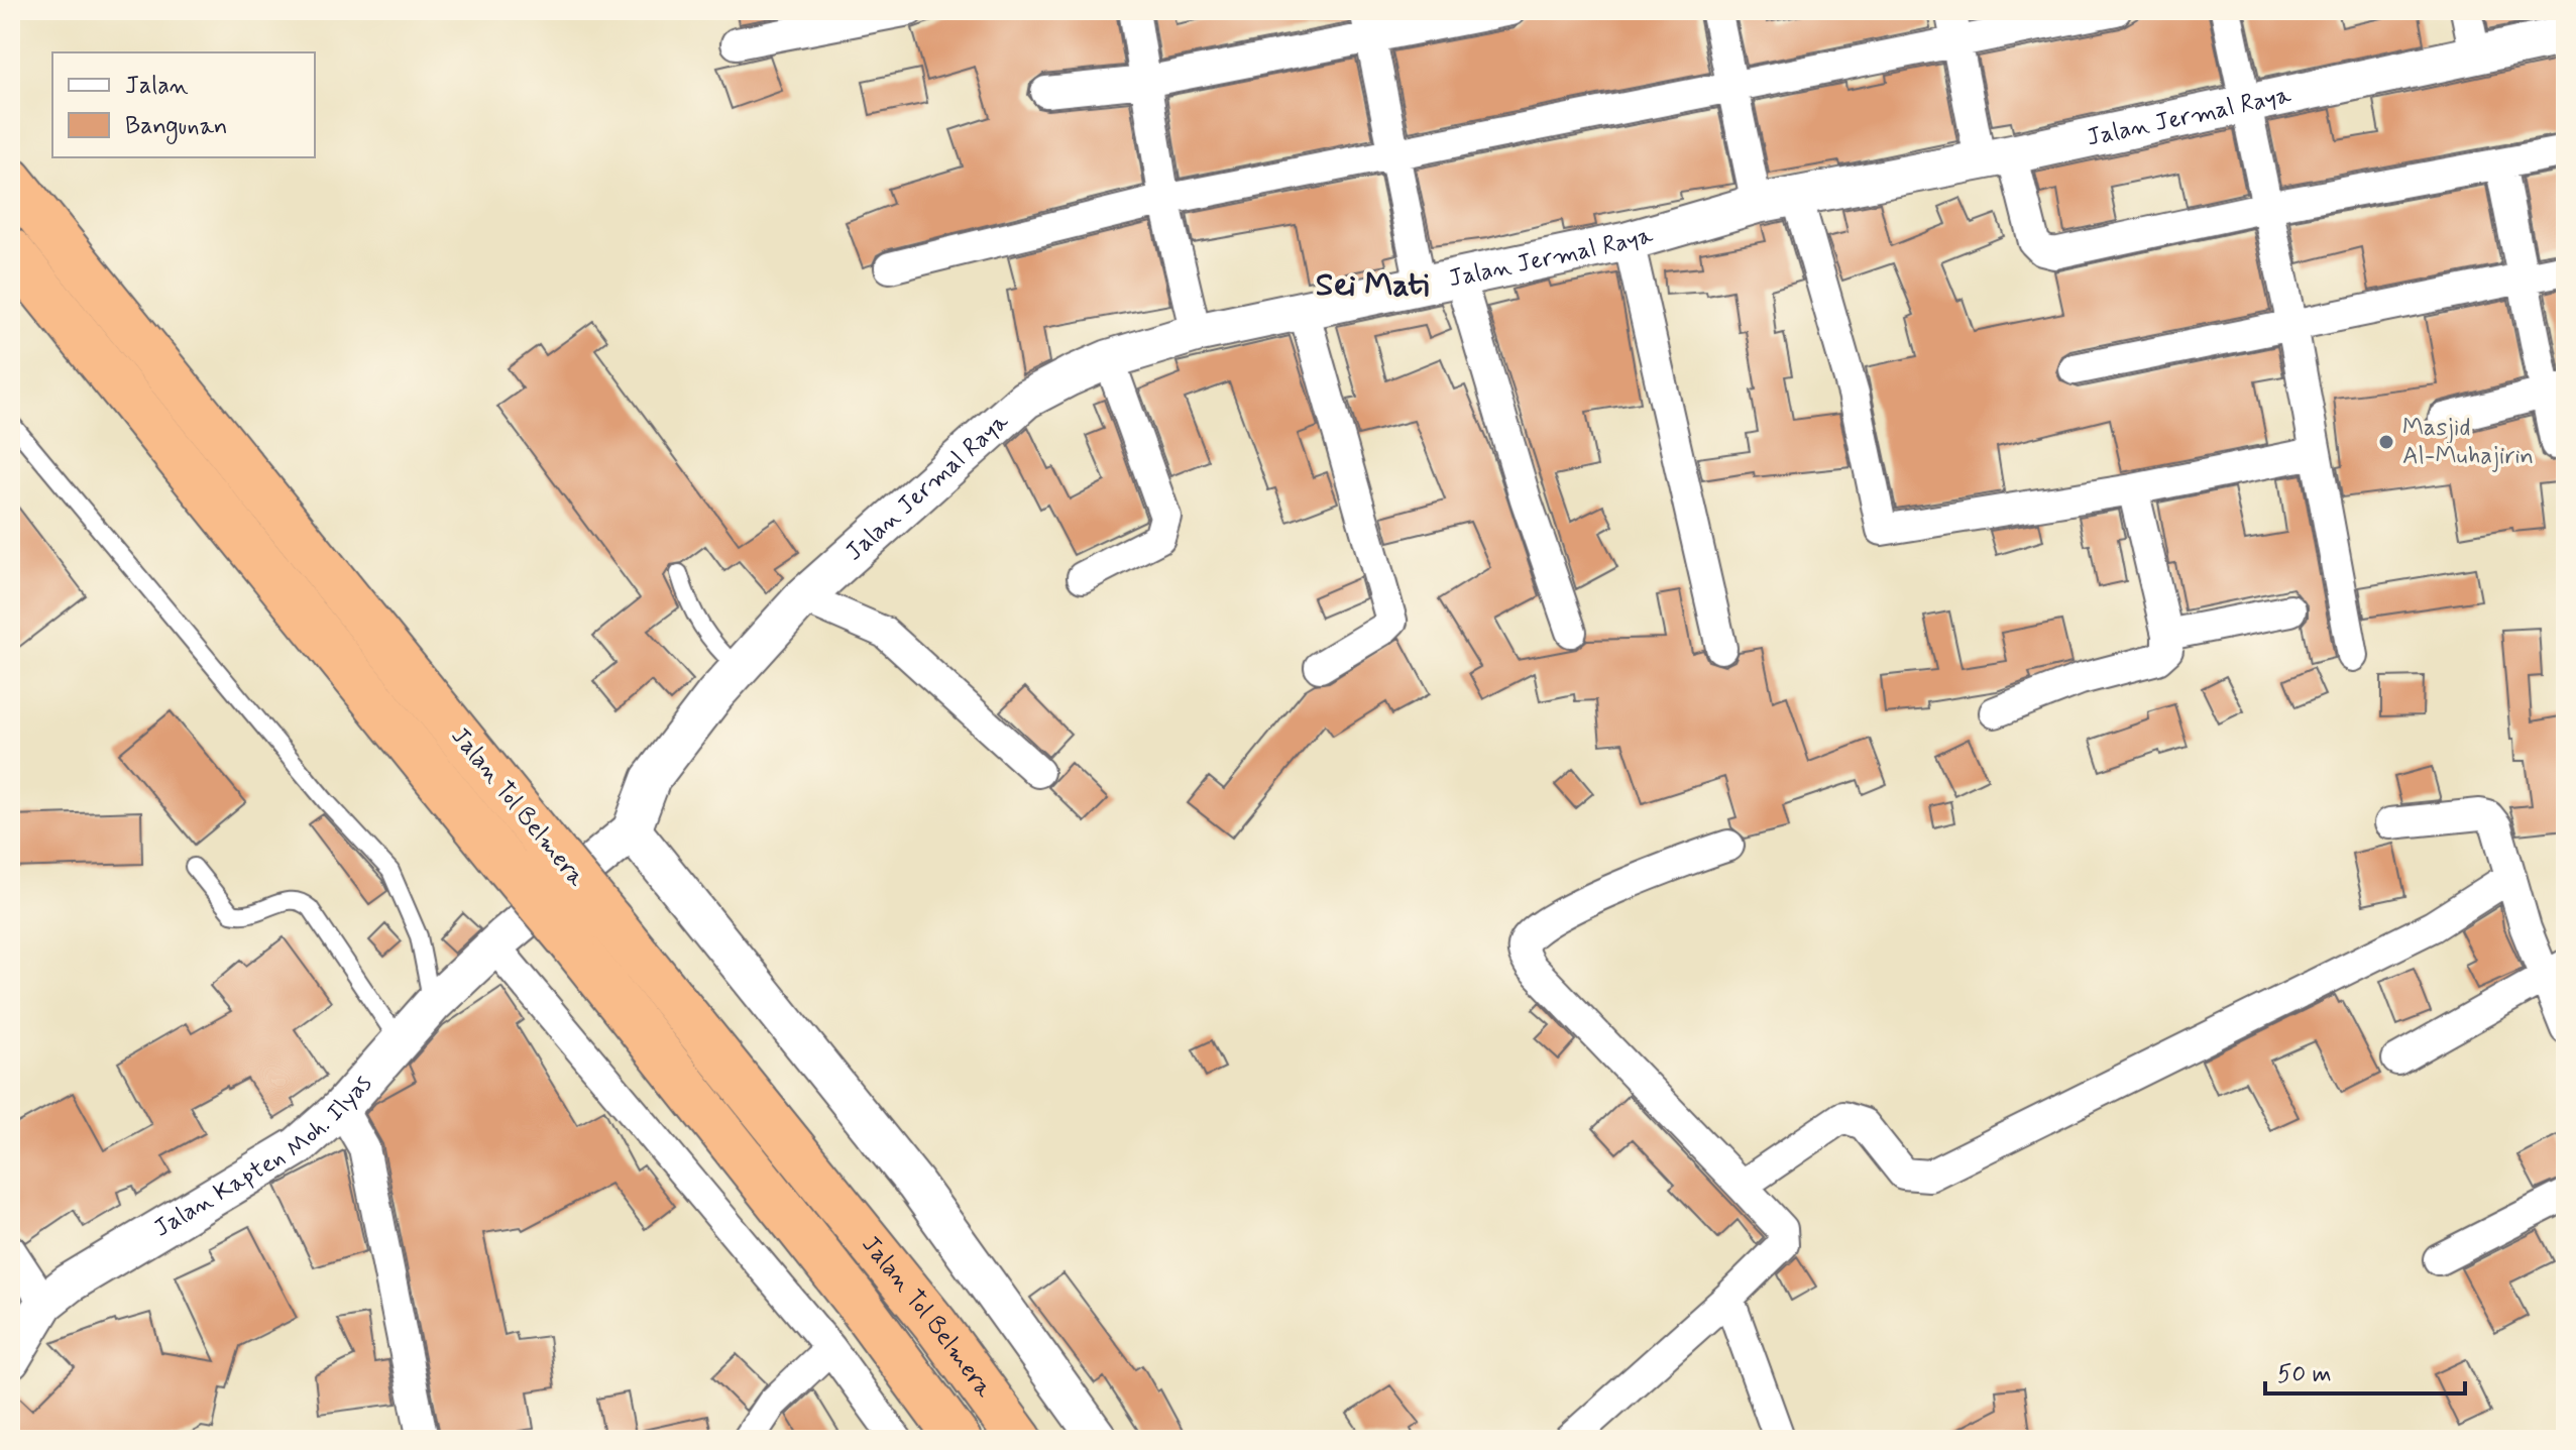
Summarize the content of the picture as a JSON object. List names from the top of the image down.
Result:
{
  "streets": {
    "highway": ["Jalan Tol Belmera"],
    "street": ["Jalan Jermal Raya", "Jalan Kapten Moh. Ilyas"]
  },
  "crossings": [
    ["Jalan Jermal Raya", "Jalan Kapten Moh. Ilyas"]
  ],
  "districts": ["Sei Mati"],
  "places": ["Masjid Al-Muhajirin"],
  "legend": ["Jalan", "Bangunan"],
  "scale_bar": "50 m"
}
